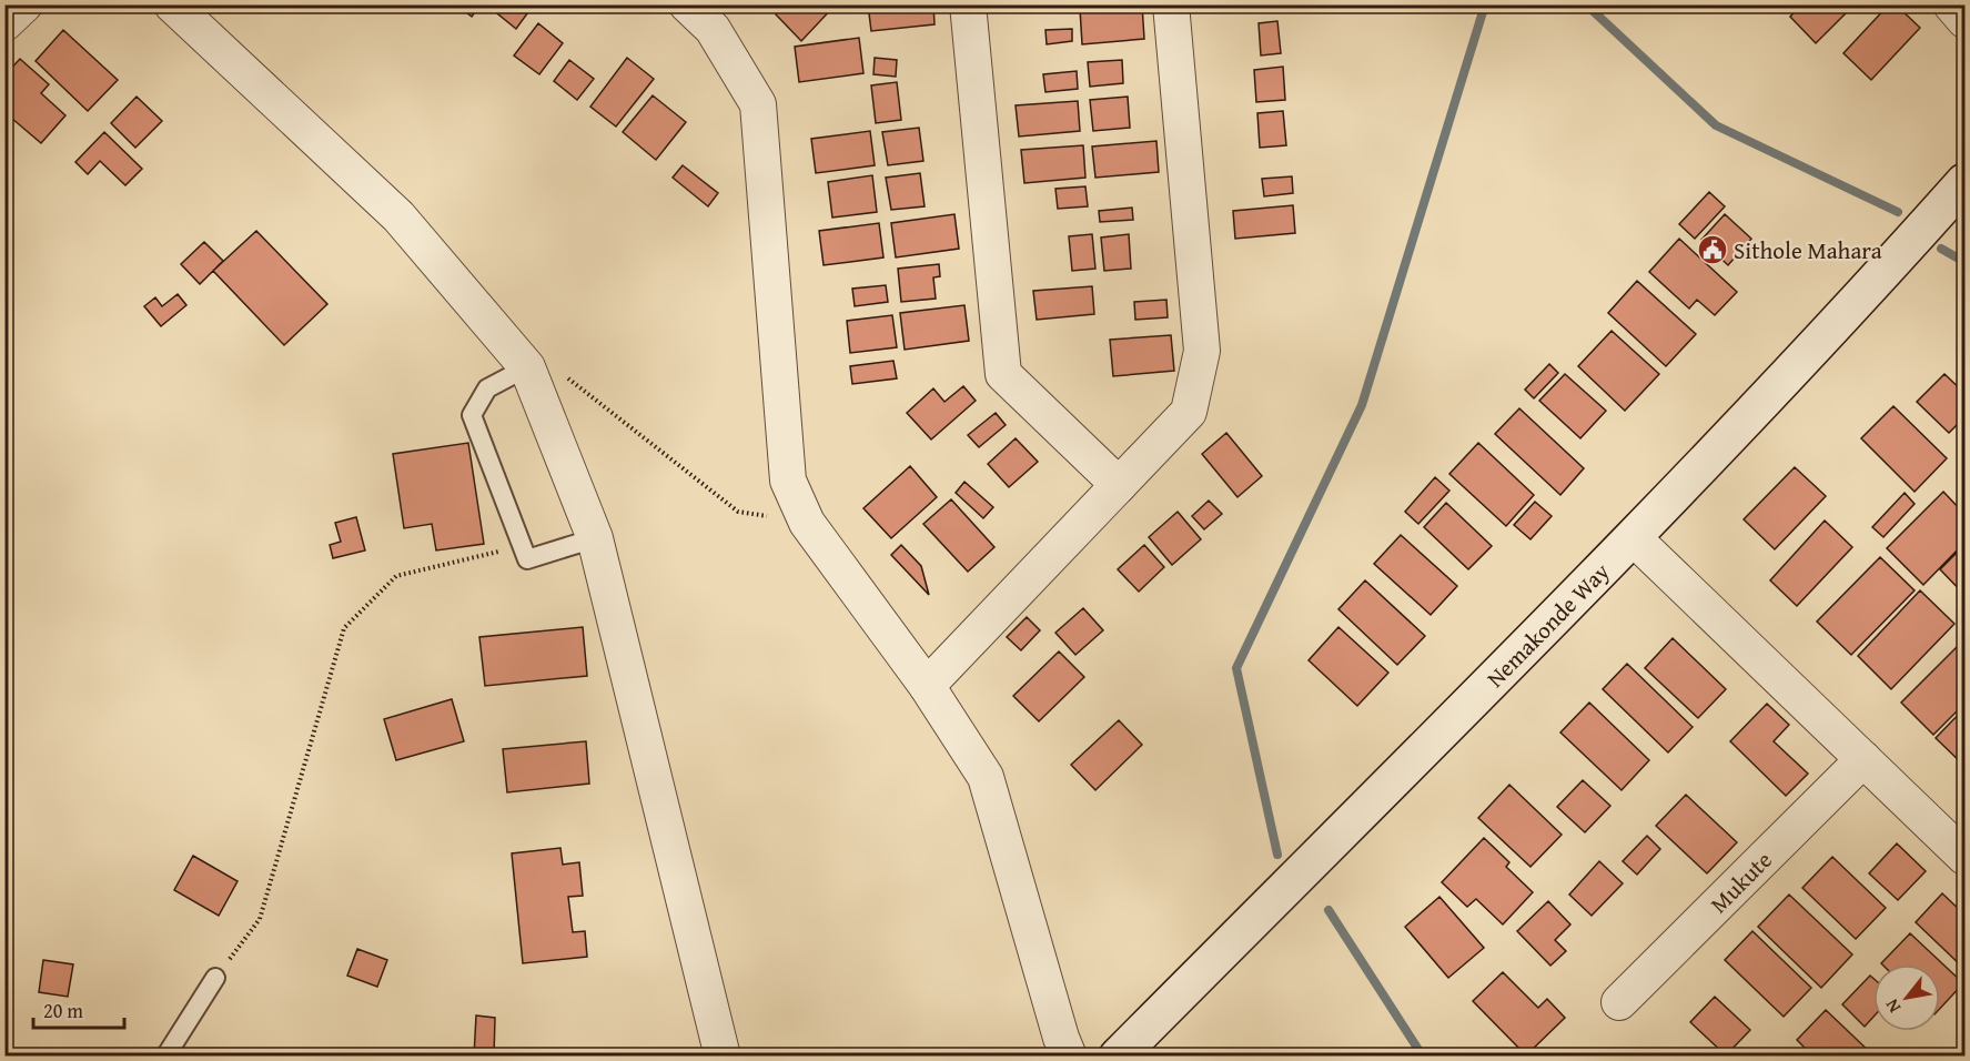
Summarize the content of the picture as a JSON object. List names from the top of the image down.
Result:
{
  "streets": {
    "street": ["Nemakonde Way", "Mukute"]
  },
  "places": {
    "public building": ["Sithole Mahara"]
  },
  "scale_bar": "20 m",
  "north": "bottom left"
}
